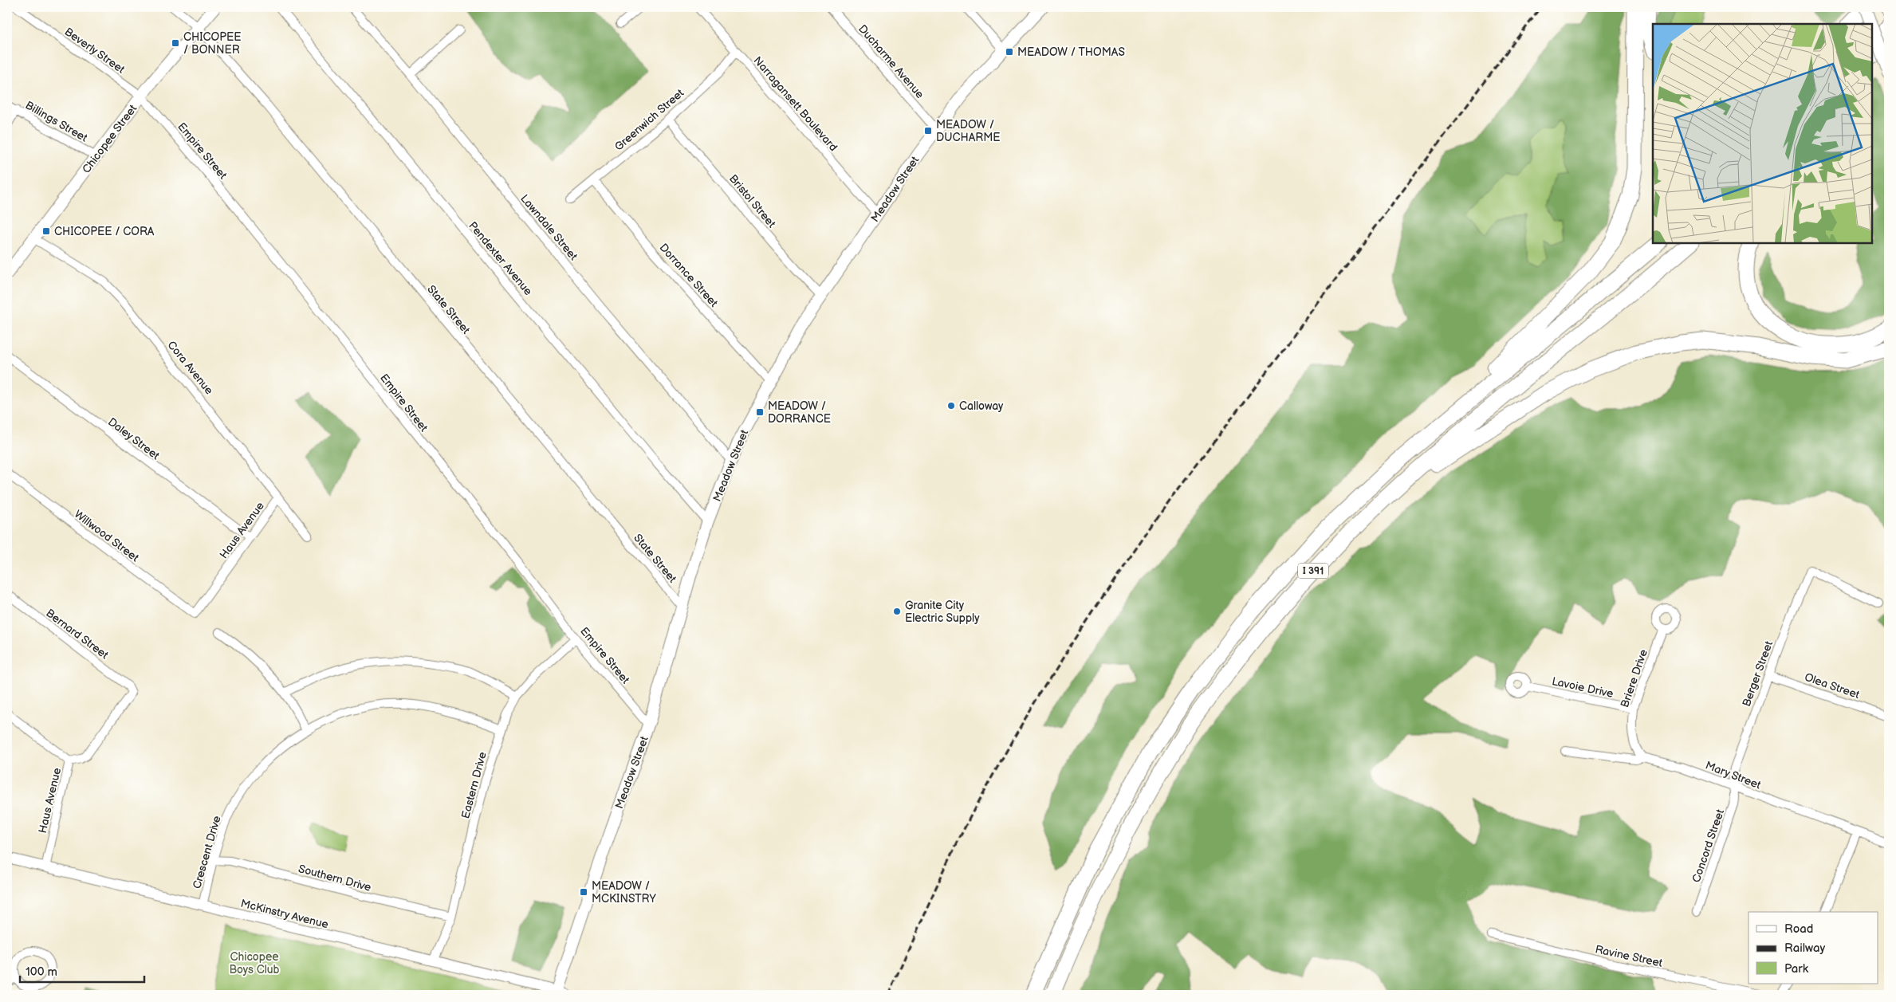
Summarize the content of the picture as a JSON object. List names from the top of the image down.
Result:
{
  "streets": {
    "highway": ["I 391"],
    "main road": ["Chicopee Street", "Meadow Street"],
    "street": [
      "Beverly Street",
      "Ducharme Avenue",
      "Narragansett Boulevard",
      "Greenwich Street",
      "Billings Street",
      "Empire Street",
      "Bristol Street",
      "Lawndale Street",
      "Pendexter Avenue",
      "Dorrance Street",
      "State Street",
      "Cora Avenue",
      "Daley Street",
      "Haus Avenue",
      "Willwood Street",
      "Bernard Street",
      "Berger Street",
      "Briere Drive",
      "Olea Street",
      "Lavoie Drive",
      "Mary Street",
      "Eastern Drive",
      "Concord Street",
      "Crescent Drive",
      "Southern Drive",
      "McKinstry Avenue",
      "Ravine Street"
    ]
  },
  "crossings": [
    ["Beverly Street", "Chicopee Street"],
    ["Beverly Street", "Empire Street"],
    ["Ducharme Avenue", "Meadow Street"],
    ["Narragansett Boulevard", "Greenwich Street"],
    ["Narragansett Boulevard", "Meadow Street"],
    ["Greenwich Street", "Bristol Street"],
    ["Greenwich Street", "Dorrance Street"],
    ["Billings Street", "Chicopee Street"],
    ["Chicopee Street", "Empire Street"],
    ["Chicopee Street", "State Street"],
    ["Chicopee Street", "Cora Avenue"],
    ["Empire Street", "Meadow Street"],
    ["Empire Street", "Eastern Drive"],
    ["Meadow Street", "Bristol Street"],
    ["Meadow Street", "Lawndale Street"],
    ["Meadow Street", "Pendexter Avenue"],
    ["Meadow Street", "Dorrance Street"],
    ["Meadow Street", "State Street"],
    ["Meadow Street", "McKinstry Avenue"],
    ["Cora Avenue", "Haus Avenue"],
    ["Daley Street", "Haus Avenue"],
    ["Haus Avenue", "Willwood Street"],
    ["Haus Avenue", "Bernard Street"],
    ["Haus Avenue", "McKinstry Avenue"],
    ["Berger Street", "Olea Street"],
    ["Berger Street", "Mary Street"],
    ["Berger Street", "Concord Street"],
    ["Briere Drive", "Lavoie Drive"],
    ["Briere Drive", "Mary Street"],
    ["Mary Street", "Concord Street"],
    ["Eastern Drive", "Crescent Drive"],
    ["Eastern Drive", "Southern Drive"],
    ["Eastern Drive", "McKinstry Avenue"],
    ["Crescent Drive", "Southern Drive"],
    ["Crescent Drive", "McKinstry Avenue"]
  ],
  "parks": ["Chicopee Boys Club"],
  "places": {
    "transit": [
      "CHICOPEE / BONNER",
      "MEADOW / THOMAS",
      "MEADOW / DUCHARME",
      "CHICOPEE / CORA",
      "MEADOW / DORRANCE",
      "MEADOW / MCKINSTRY"
    ],
    "other": ["Calloway", "Granite City Electric Supply"]
  },
  "legend": ["Road", "Railway", "Park"],
  "scale_bar": "100 m"
}
